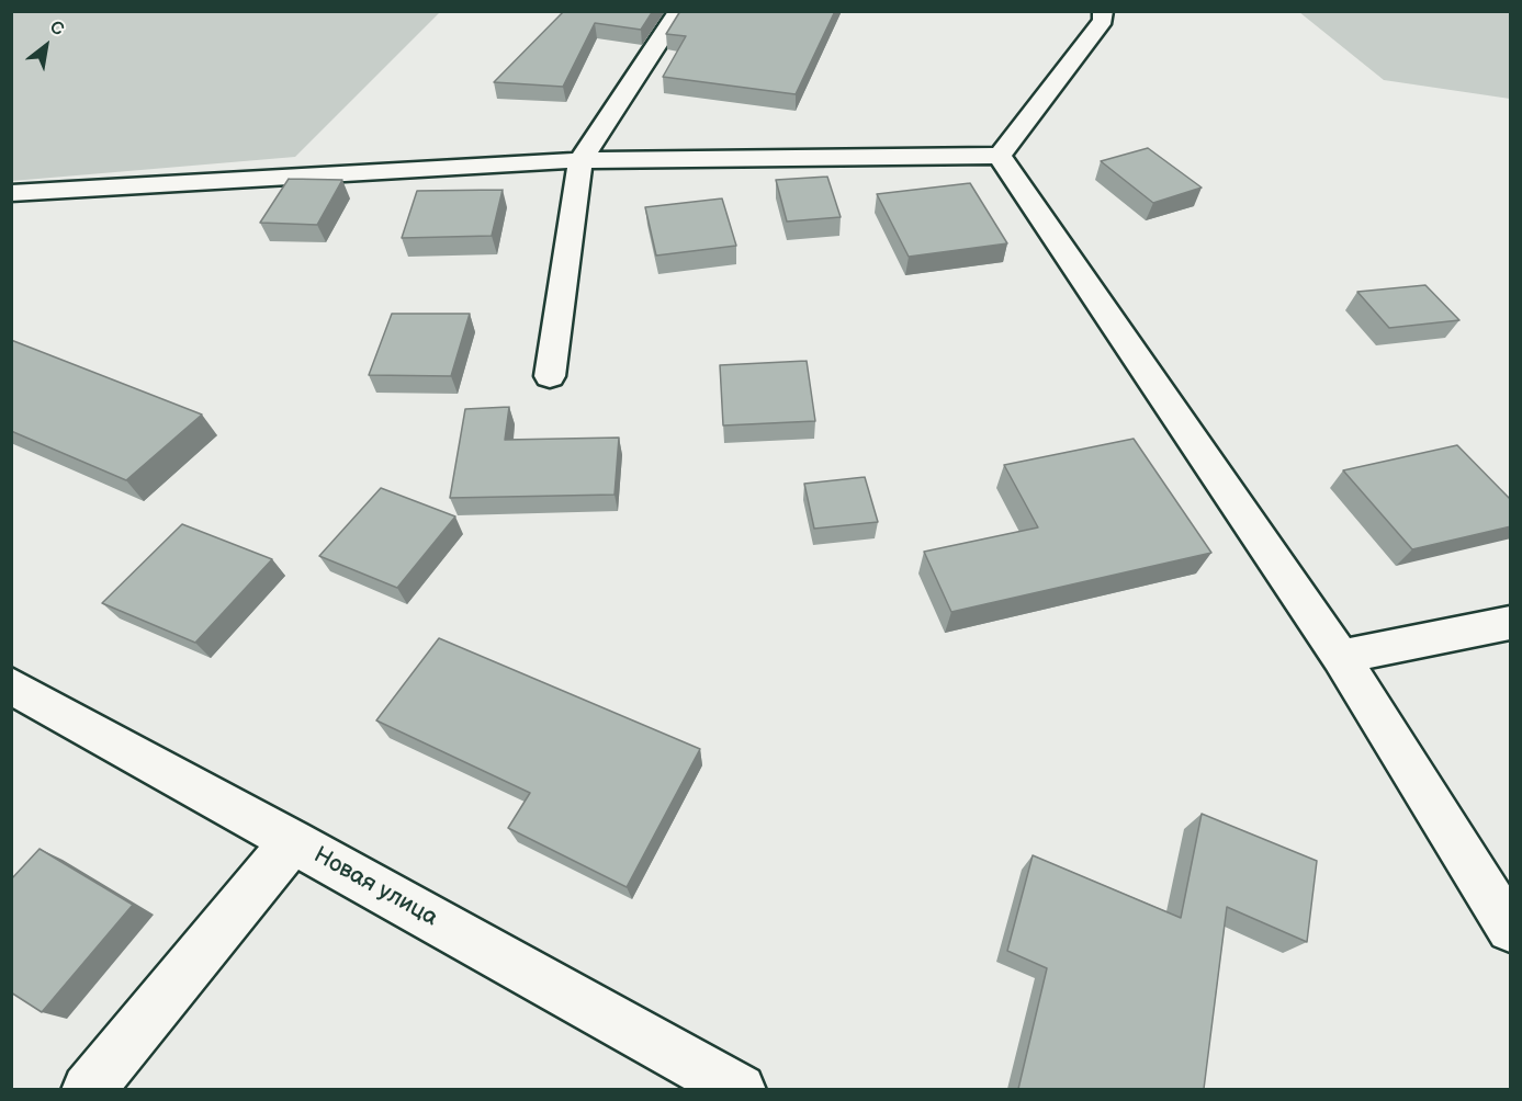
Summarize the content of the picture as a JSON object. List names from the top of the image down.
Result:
{
  "streets": {
    "street": ["Новая улица"]
  },
  "north": "top right"
}
